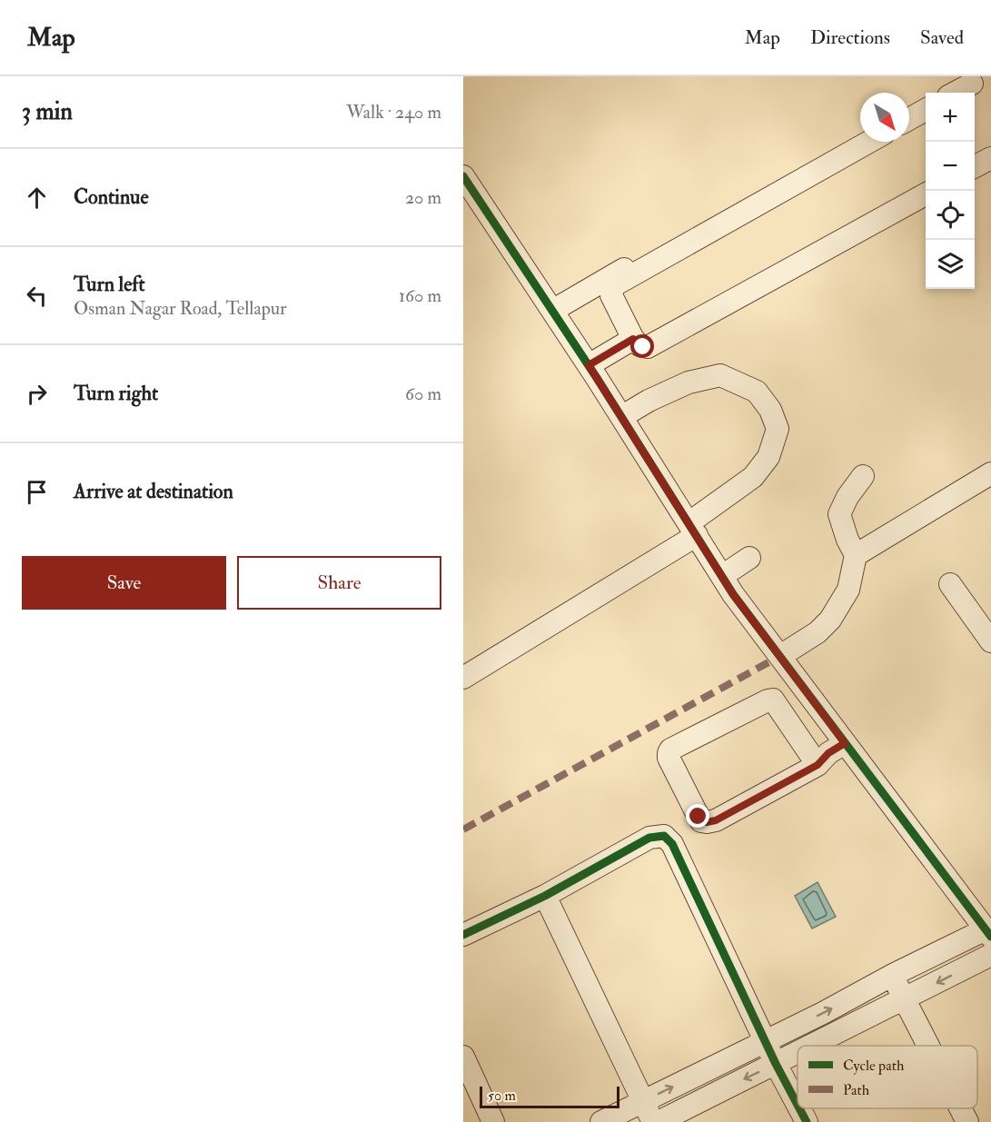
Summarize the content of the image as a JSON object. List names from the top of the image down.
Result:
{
  "legend": ["Cycle path", "Path"],
  "scale_bar": "50 m",
  "north": "bottom right",
  "page": {
    "header": "Map",
    "nav": ["Map", "Directions", "Saved"],
    "heading": ["3 min", "Walk · 240 m"],
    "map_buttons": ["+", "−"],
    "list": [
      ["Continue", "20 m"],
      ["Turn left", "Osman Nagar Road, Tellapur", "160 m"],
      ["Turn right", "60 m"],
      "Arrive at destination"
    ],
    "buttons": ["Save", "Share"],
    "scale": "50 m"
  }
}
